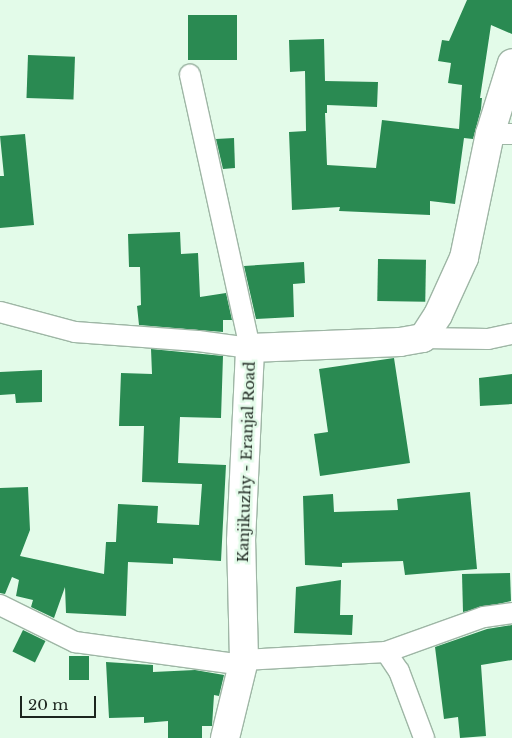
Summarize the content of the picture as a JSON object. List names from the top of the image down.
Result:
{
  "streets": {
    "main road": ["Kanjikuzhy - Eranjal Road"]
  },
  "scale_bar": "20 m"
}
